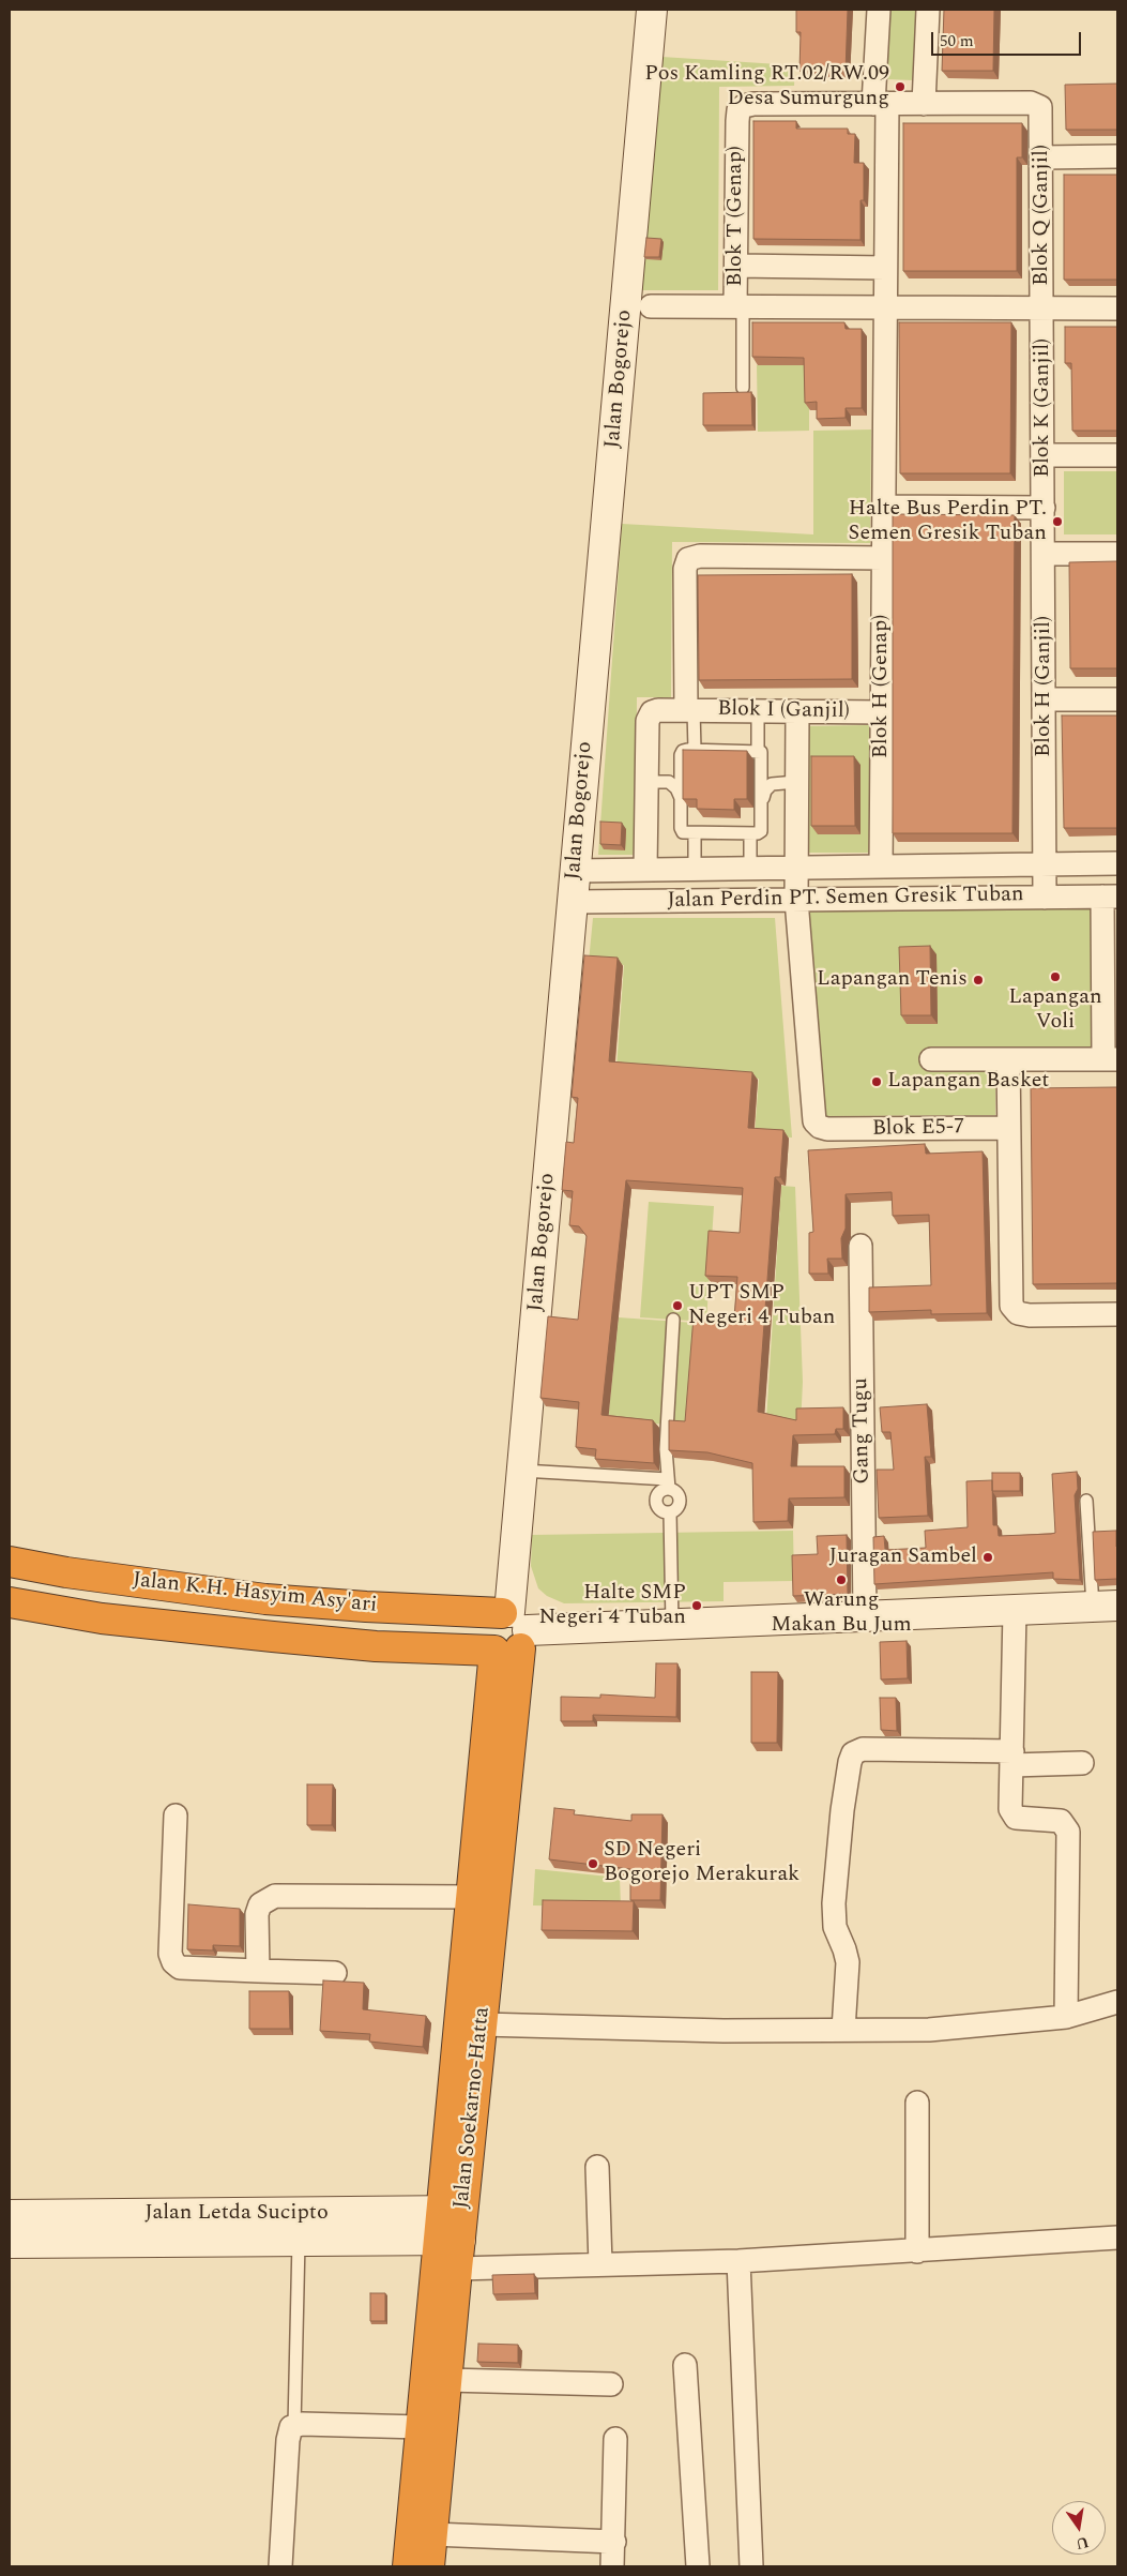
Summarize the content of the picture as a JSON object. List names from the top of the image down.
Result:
{
  "streets": {
    "highway": ["Jalan K.H. Hasyim Asy'ari", "Jalan Soekarno-Hatta"],
    "street": [
      "Blok Q (Ganjil)",
      "Blok T (Genap)",
      "Jalan Bogorejo",
      "Blok K (Ganjil)",
      "Blok H (Genap)",
      "Blok H (Ganjil)",
      "Blok I (Ganjil)",
      "Jalan Perdin PT. Semen Gresik Tuban",
      "Blok E5-7",
      "Gang Tugu",
      "Jalan Letda Sucipto"
    ]
  },
  "crossings": [
    ["Blok Q (Ganjil)", "Blok K (Ganjil)"],
    ["Blok T (Genap)", "Blok H (Genap)"],
    ["Jalan Bogorejo", "Jalan Perdin PT. Semen Gresik Tuban"],
    ["Jalan Bogorejo", "Jalan K.H. Hasyim Asy'ari"],
    ["Jalan Bogorejo", "Jalan Soekarno-Hatta"],
    ["Blok K (Ganjil)", "Blok H (Ganjil)"],
    ["Blok H (Genap)", "Blok I (Ganjil)"],
    ["Blok H (Genap)", "Jalan Perdin PT. Semen Gresik Tuban"],
    ["Blok H (Ganjil)", "Jalan Perdin PT. Semen Gresik Tuban"],
    ["Jalan Perdin PT. Semen Gresik Tuban", "Blok E5-7"],
    ["Jalan K.H. Hasyim Asy'ari", "Jalan Soekarno-Hatta"],
    ["Jalan Soekarno-Hatta", "Jalan Letda Sucipto"]
  ],
  "places": [
    "Pos Kamling RT.02/RW.09 Desa Sumurgung",
    "Halte Bus Perdin PT. Semen Gresik Tuban",
    "Lapangan Voli",
    "Lapangan Tenis",
    "Lapangan Basket",
    "UPT SMP Negeri 4 Tuban",
    "Juragan Sambel",
    "Warung Makan Bu Jum",
    "Halte SMP Negeri 4 Tuban",
    "SD Negeri Bogorejo Merakurak"
  ],
  "scale_bar": "50 m",
  "north": "bottom"
}
